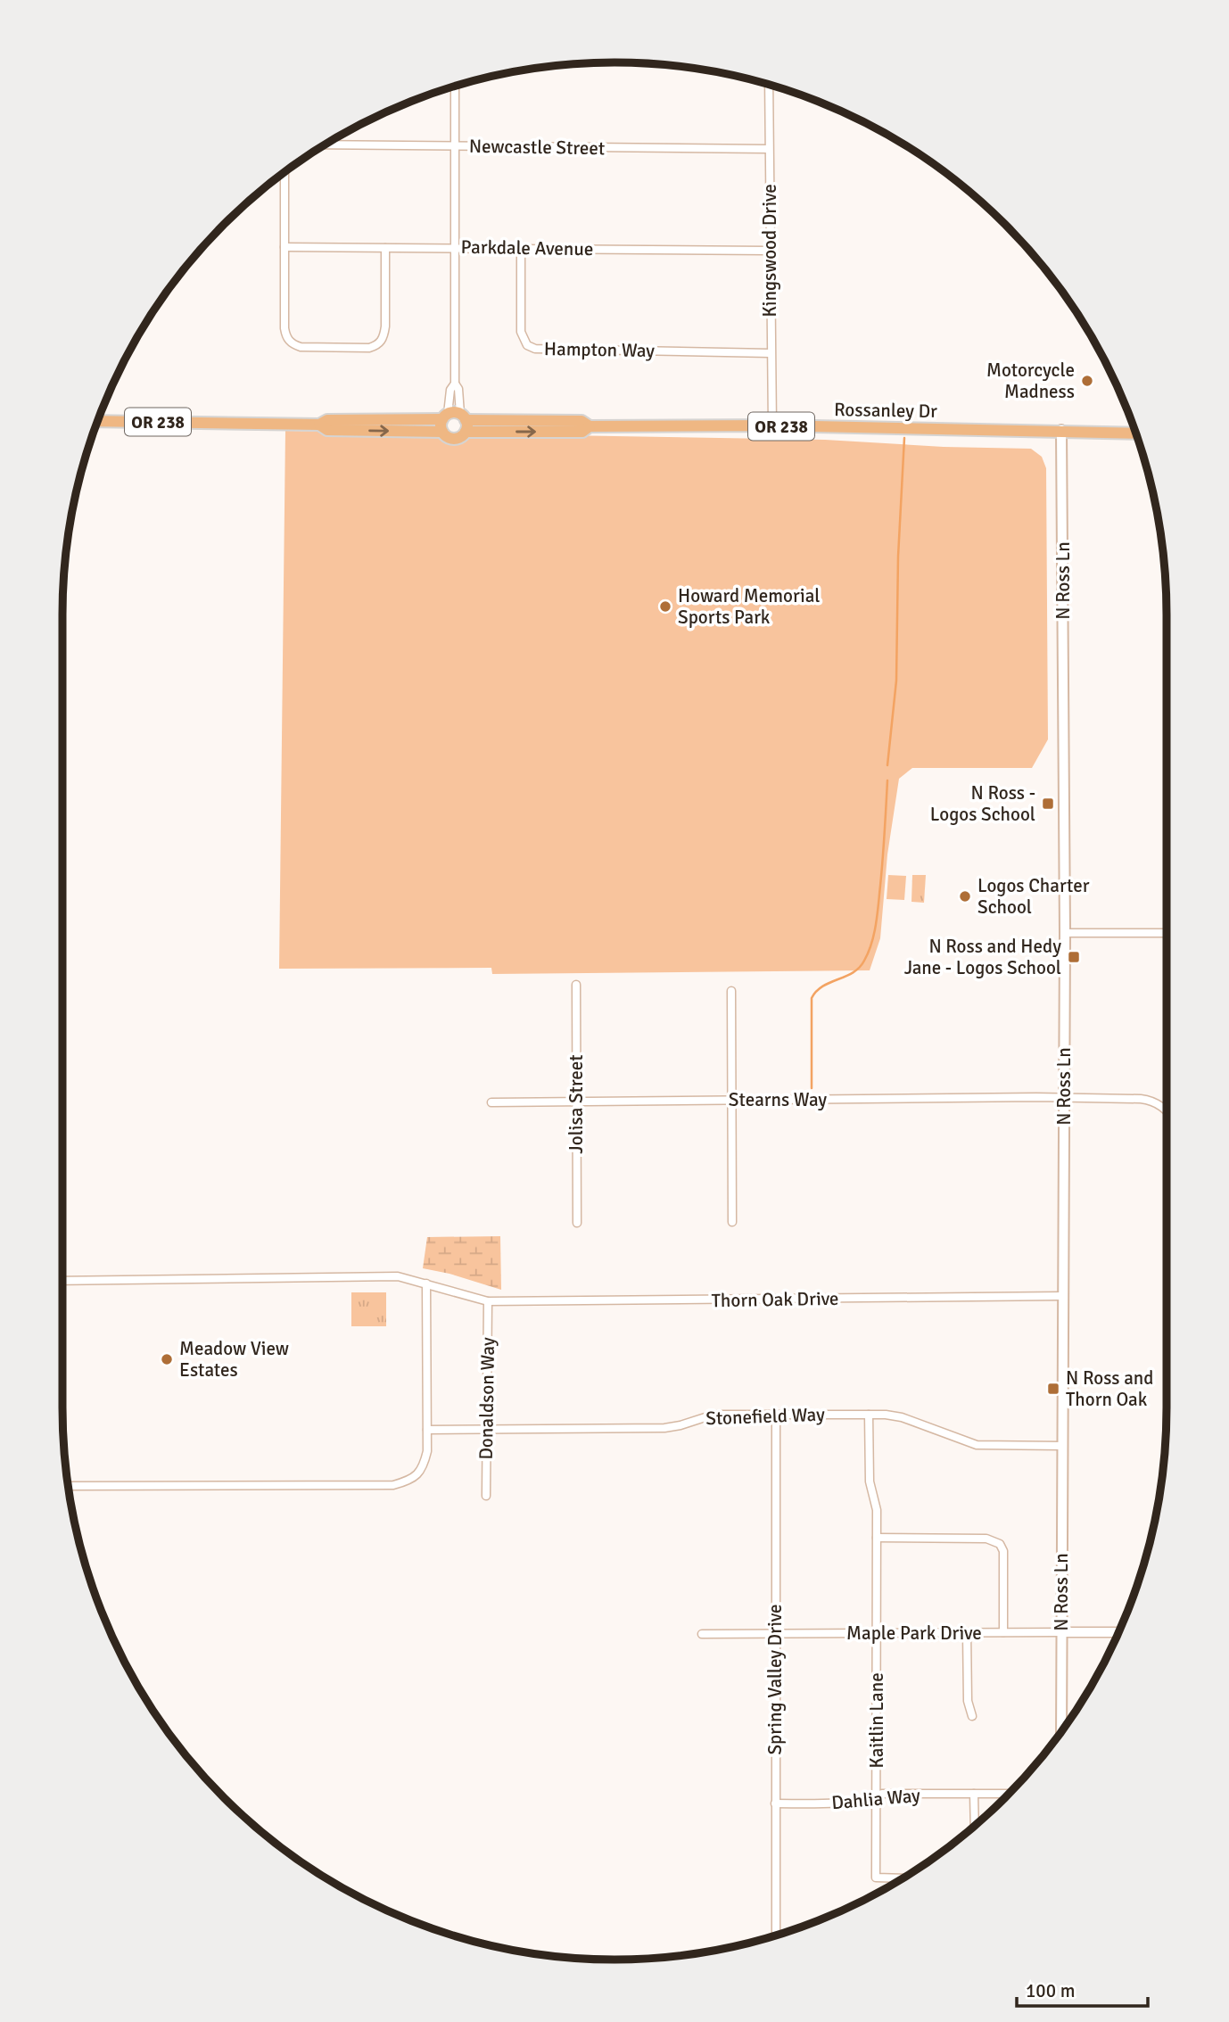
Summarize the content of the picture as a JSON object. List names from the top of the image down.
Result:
{
  "streets": {
    "main road": ["Rossanley Dr", "OR 238", "N Ross Ln"],
    "street": [
      "Newcastle Street",
      "Parkdale Avenue",
      "Kingswood Drive",
      "Hampton Way",
      "Stearns Way",
      "Jolisa Street",
      "Thorn Oak Drive",
      "Donaldson Way",
      "Stonefield Way",
      "Maple Park Drive",
      "Spring Valley Drive",
      "Kaitlin Lane",
      "Dahlia Way"
    ]
  },
  "crossings": [
    ["Newcastle Street", "Kingswood Drive"],
    ["Parkdale Avenue", "Kingswood Drive"],
    ["Parkdale Avenue", "Hampton Way"],
    ["Kingswood Drive", "Hampton Way"],
    ["Kingswood Drive", "Rossanley Dr"],
    ["Rossanley Dr", "OR 238"],
    ["Rossanley Dr", "N Ross Ln"],
    ["N Ross Ln", "Stearns Way"],
    ["N Ross Ln", "Thorn Oak Drive"],
    ["N Ross Ln", "Stonefield Way"],
    ["N Ross Ln", "Maple Park Drive"],
    ["Stearns Way", "Jolisa Street"],
    ["Thorn Oak Drive", "Donaldson Way"],
    ["Donaldson Way", "Stonefield Way"],
    ["Stonefield Way", "Spring Valley Drive"],
    ["Stonefield Way", "Kaitlin Lane"],
    ["Maple Park Drive", "Spring Valley Drive"],
    ["Maple Park Drive", "Kaitlin Lane"],
    ["Spring Valley Drive", "Dahlia Way"],
    ["Kaitlin Lane", "Dahlia Way"]
  ],
  "places": {
    "other": [
      "Motorcycle Madness",
      "Howard Memorial Sports Park",
      "Logos Charter School",
      "Meadow View Estates"
    ],
    "transit": ["N Ross - Logos School", "N Ross and Hedy Jane - Logos School", "N Ross and Thorn Oak"]
  },
  "scale_bar": "100 m"
}
